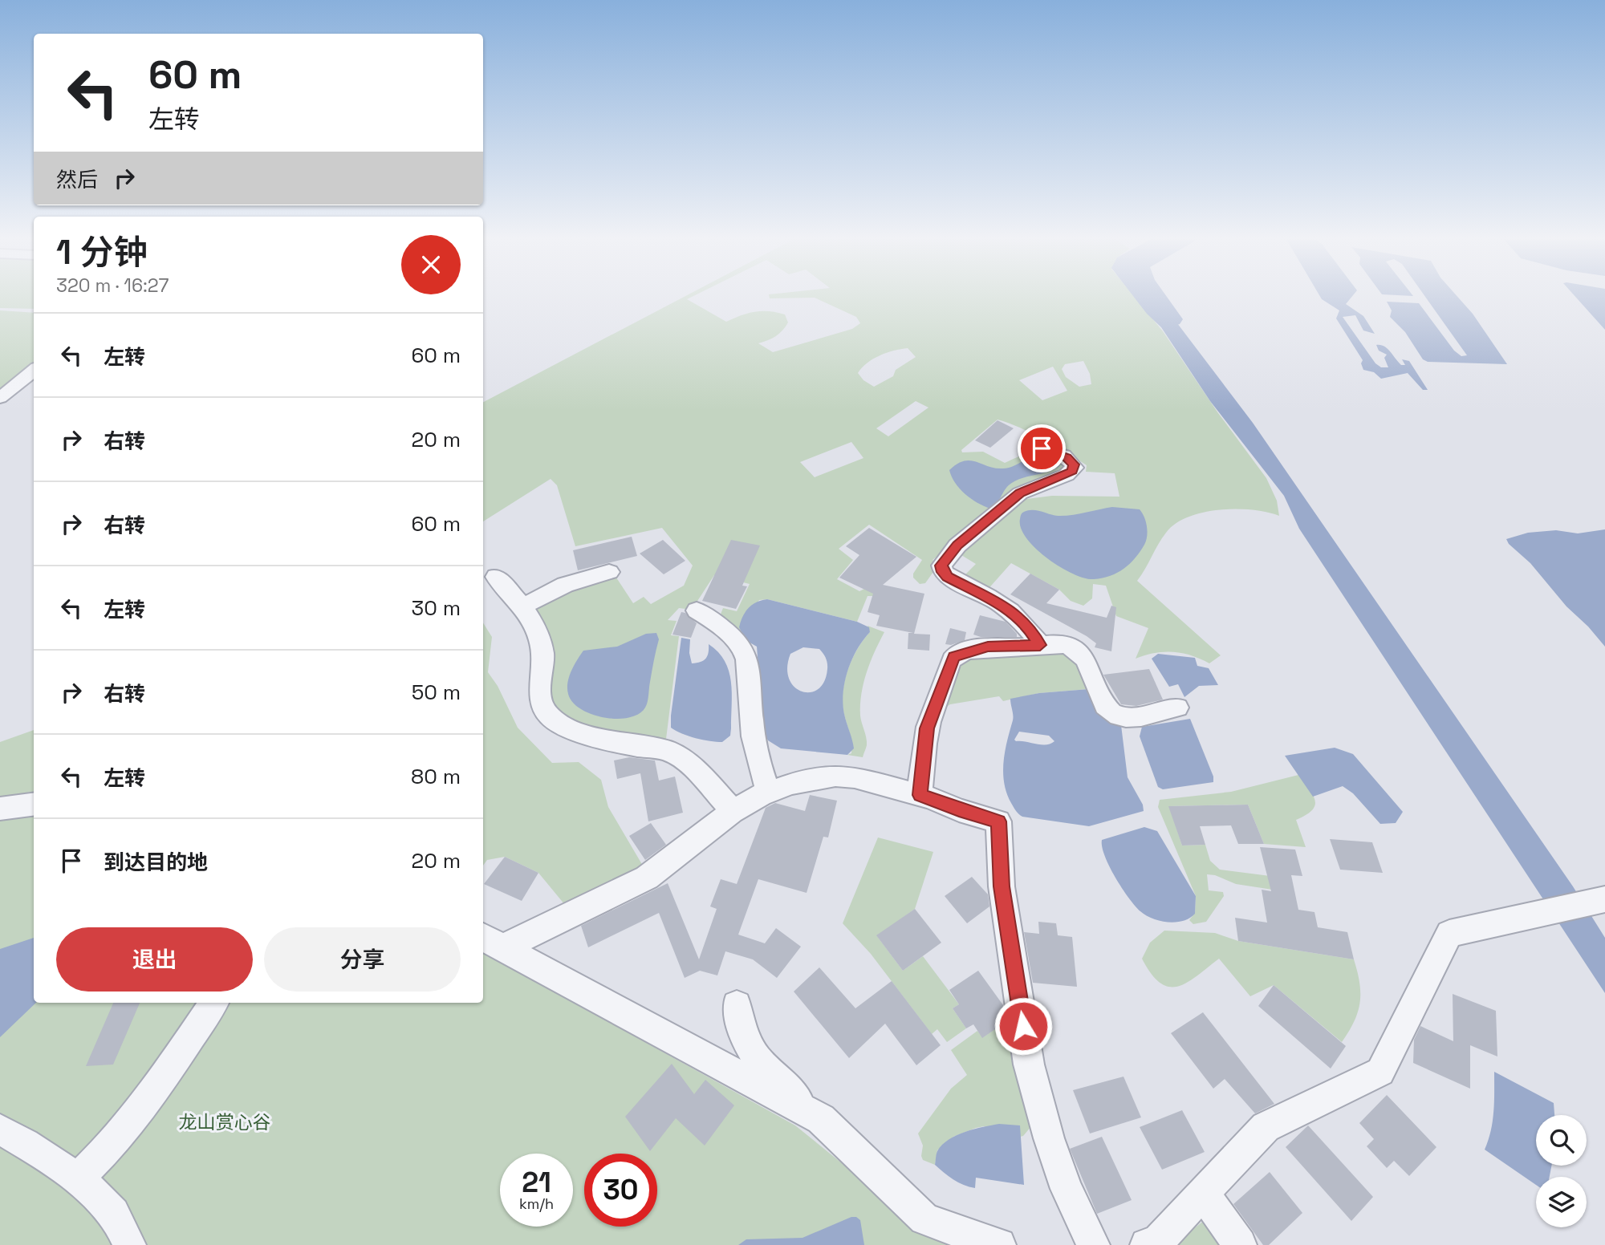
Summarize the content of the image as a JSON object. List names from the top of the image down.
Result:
{
  "parks": ["龙山赏心谷"],
  "page": {
    "turn": ["60 m", "左转"],
    "then": "然后",
    "heading": ["1 分钟", "320 m · 16:27"],
    "list": [
      {
        "name": "左转",
        "value": "60 m"
      },
      {
        "name": "右转",
        "value": "20 m"
      },
      {
        "name": "右转",
        "value": "60 m"
      },
      {
        "name": "左转",
        "value": "30 m"
      },
      {
        "name": "右转",
        "value": "50 m"
      },
      {
        "name": "左转",
        "value": "80 m"
      },
      {
        "name": "到达目的地",
        "value": "20 m"
      }
    ],
    "buttons": ["退出", "分享"],
    "speed": "21 km/h",
    "limit": "30"
  }
}
